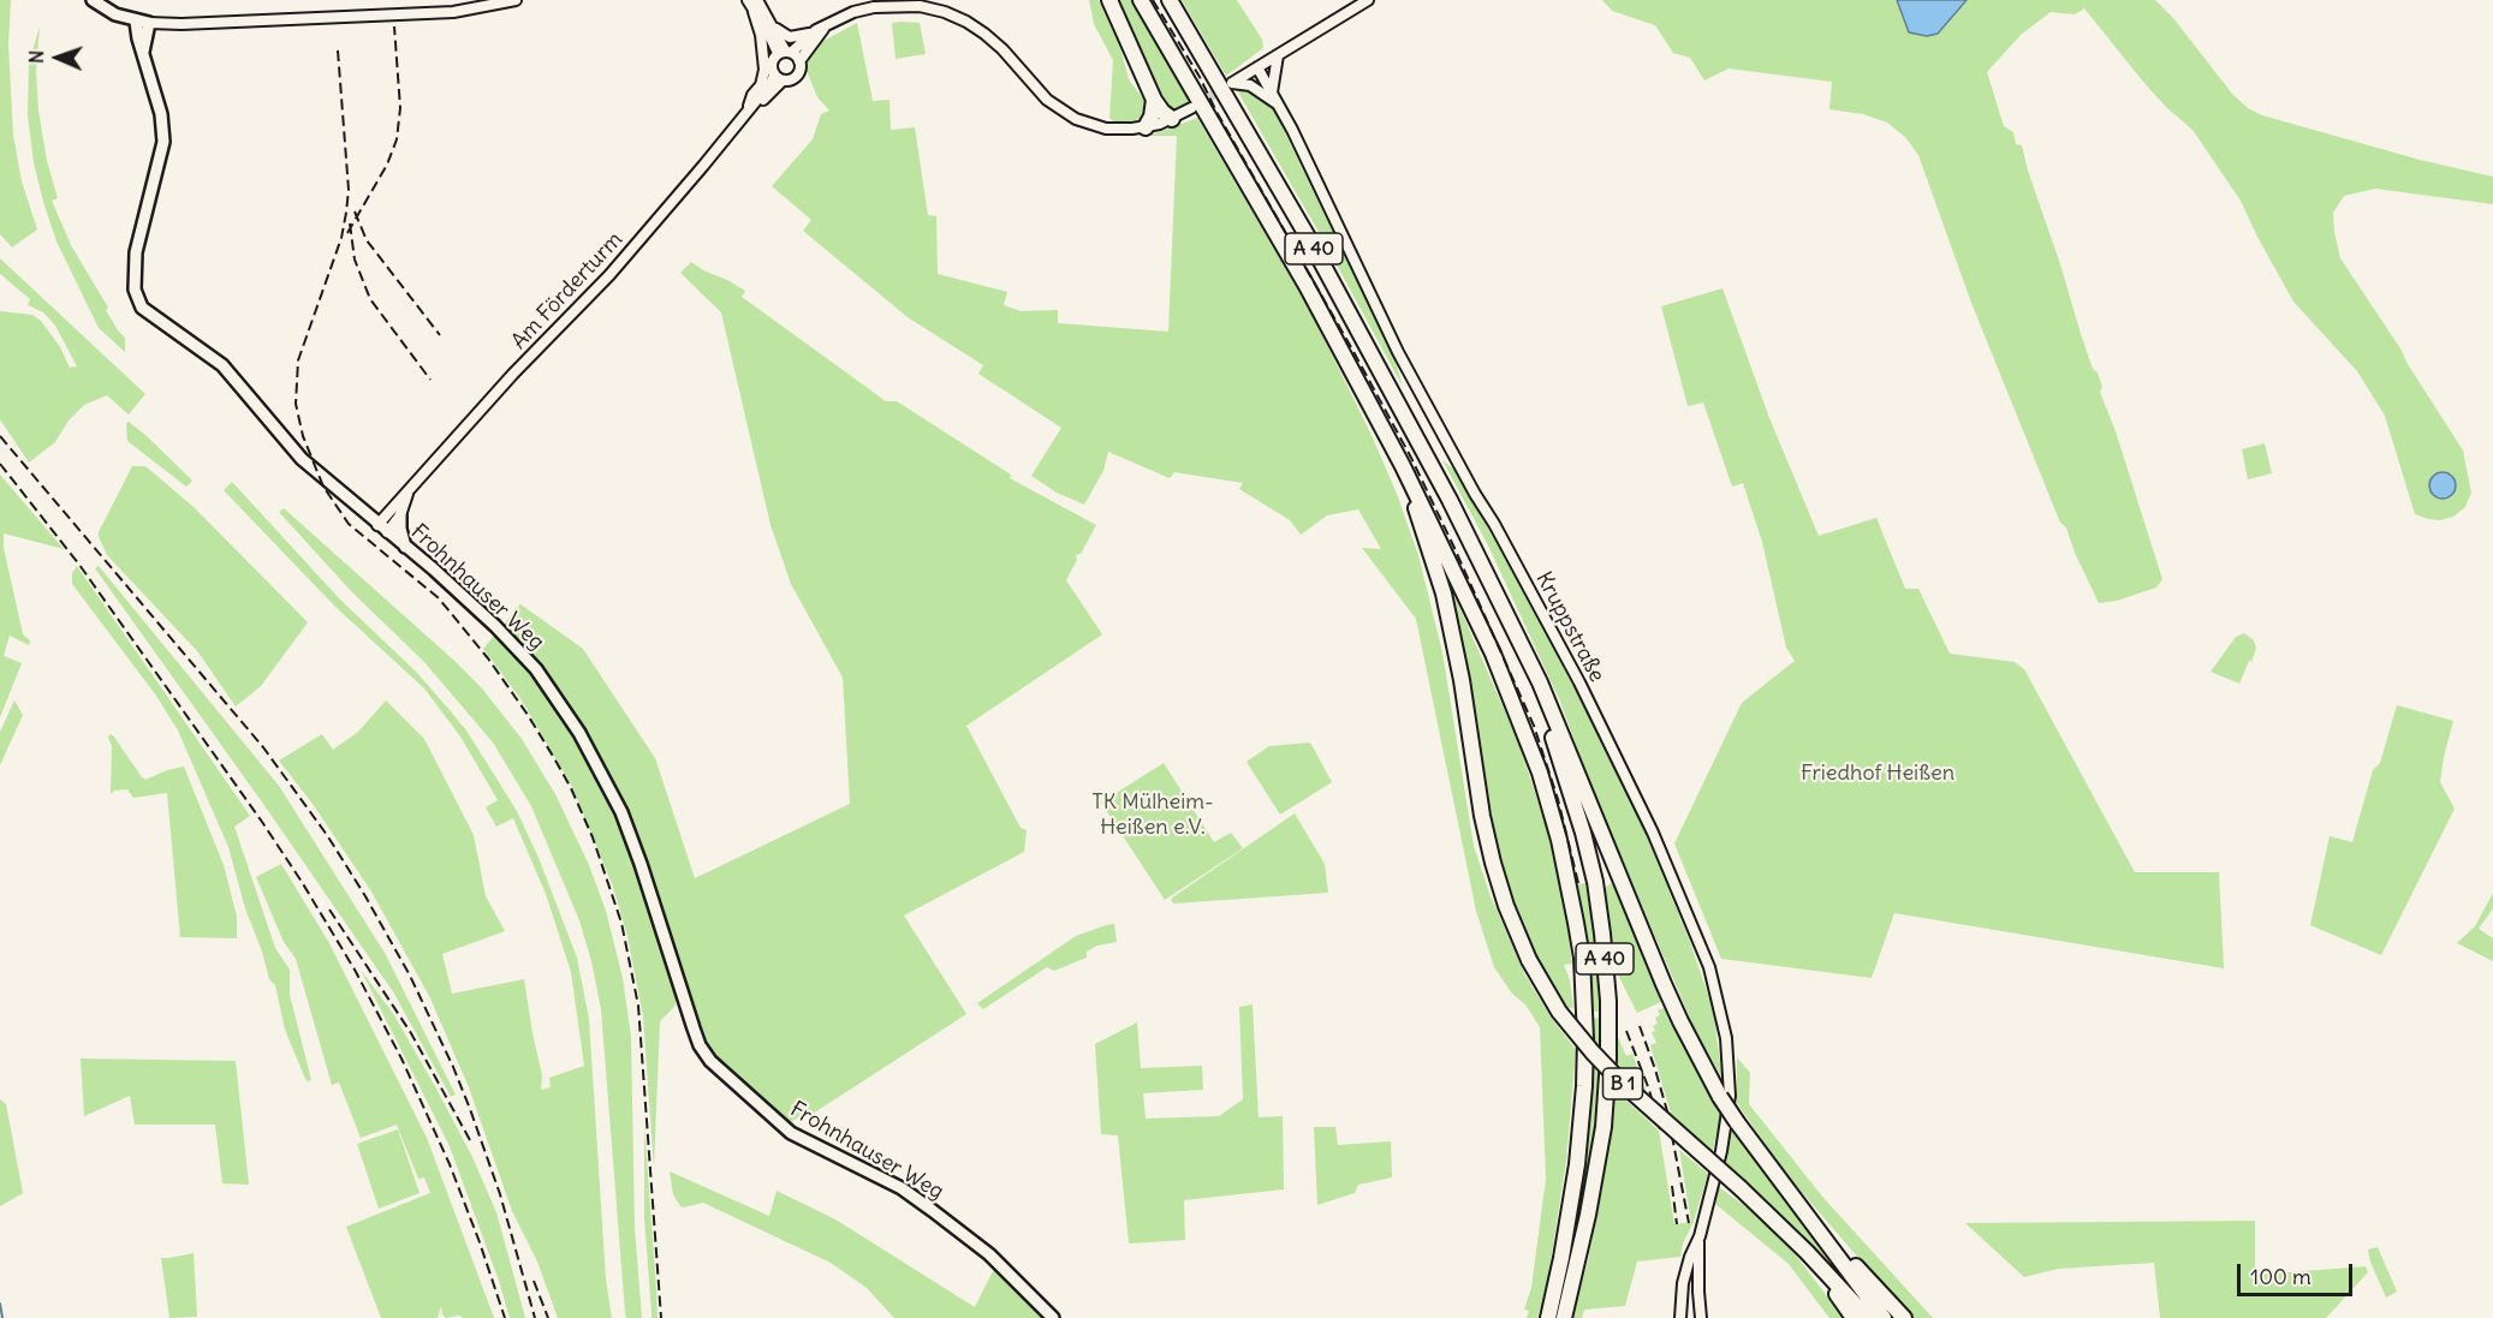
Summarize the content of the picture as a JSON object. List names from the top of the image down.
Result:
{
  "streets": {
    "highway": ["A 40", "B 1"],
    "main road": ["Frohnhauser Weg"],
    "street": ["Am Förderturm", "Kruppstraße"]
  },
  "crossings": [
    ["A 40", "B 1"],
    ["Am Förderturm", "Frohnhauser Weg"]
  ],
  "parks": ["Friedhof Heißen", "TK Mülheim- Heißen e.V."],
  "scale_bar": "100 m",
  "north": "left"
}
